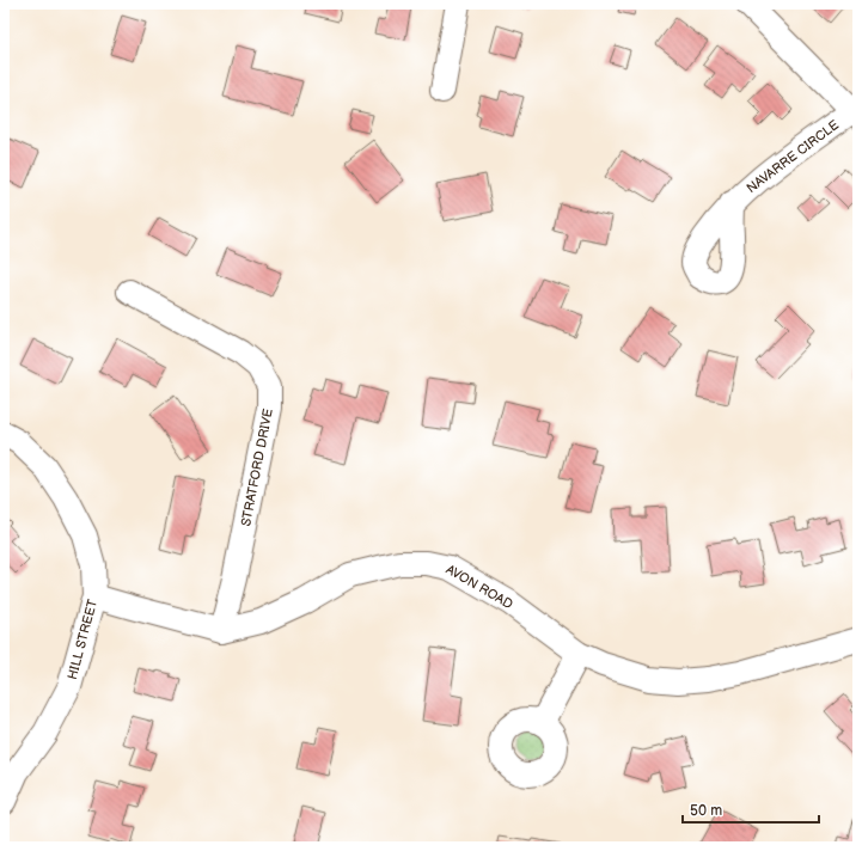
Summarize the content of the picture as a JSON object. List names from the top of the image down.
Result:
{
  "streets": {
    "street": [
      "NAVARRE CIRCLE",
      "STRATFORD DRIVE",
      "AVON ROAD",
      "HILL STREET"
    ]
  },
  "crossings": [
    ["STRATFORD DRIVE", "AVON ROAD"],
    ["AVON ROAD", "HILL STREET"]
  ],
  "scale_bar": "50 m"
}
